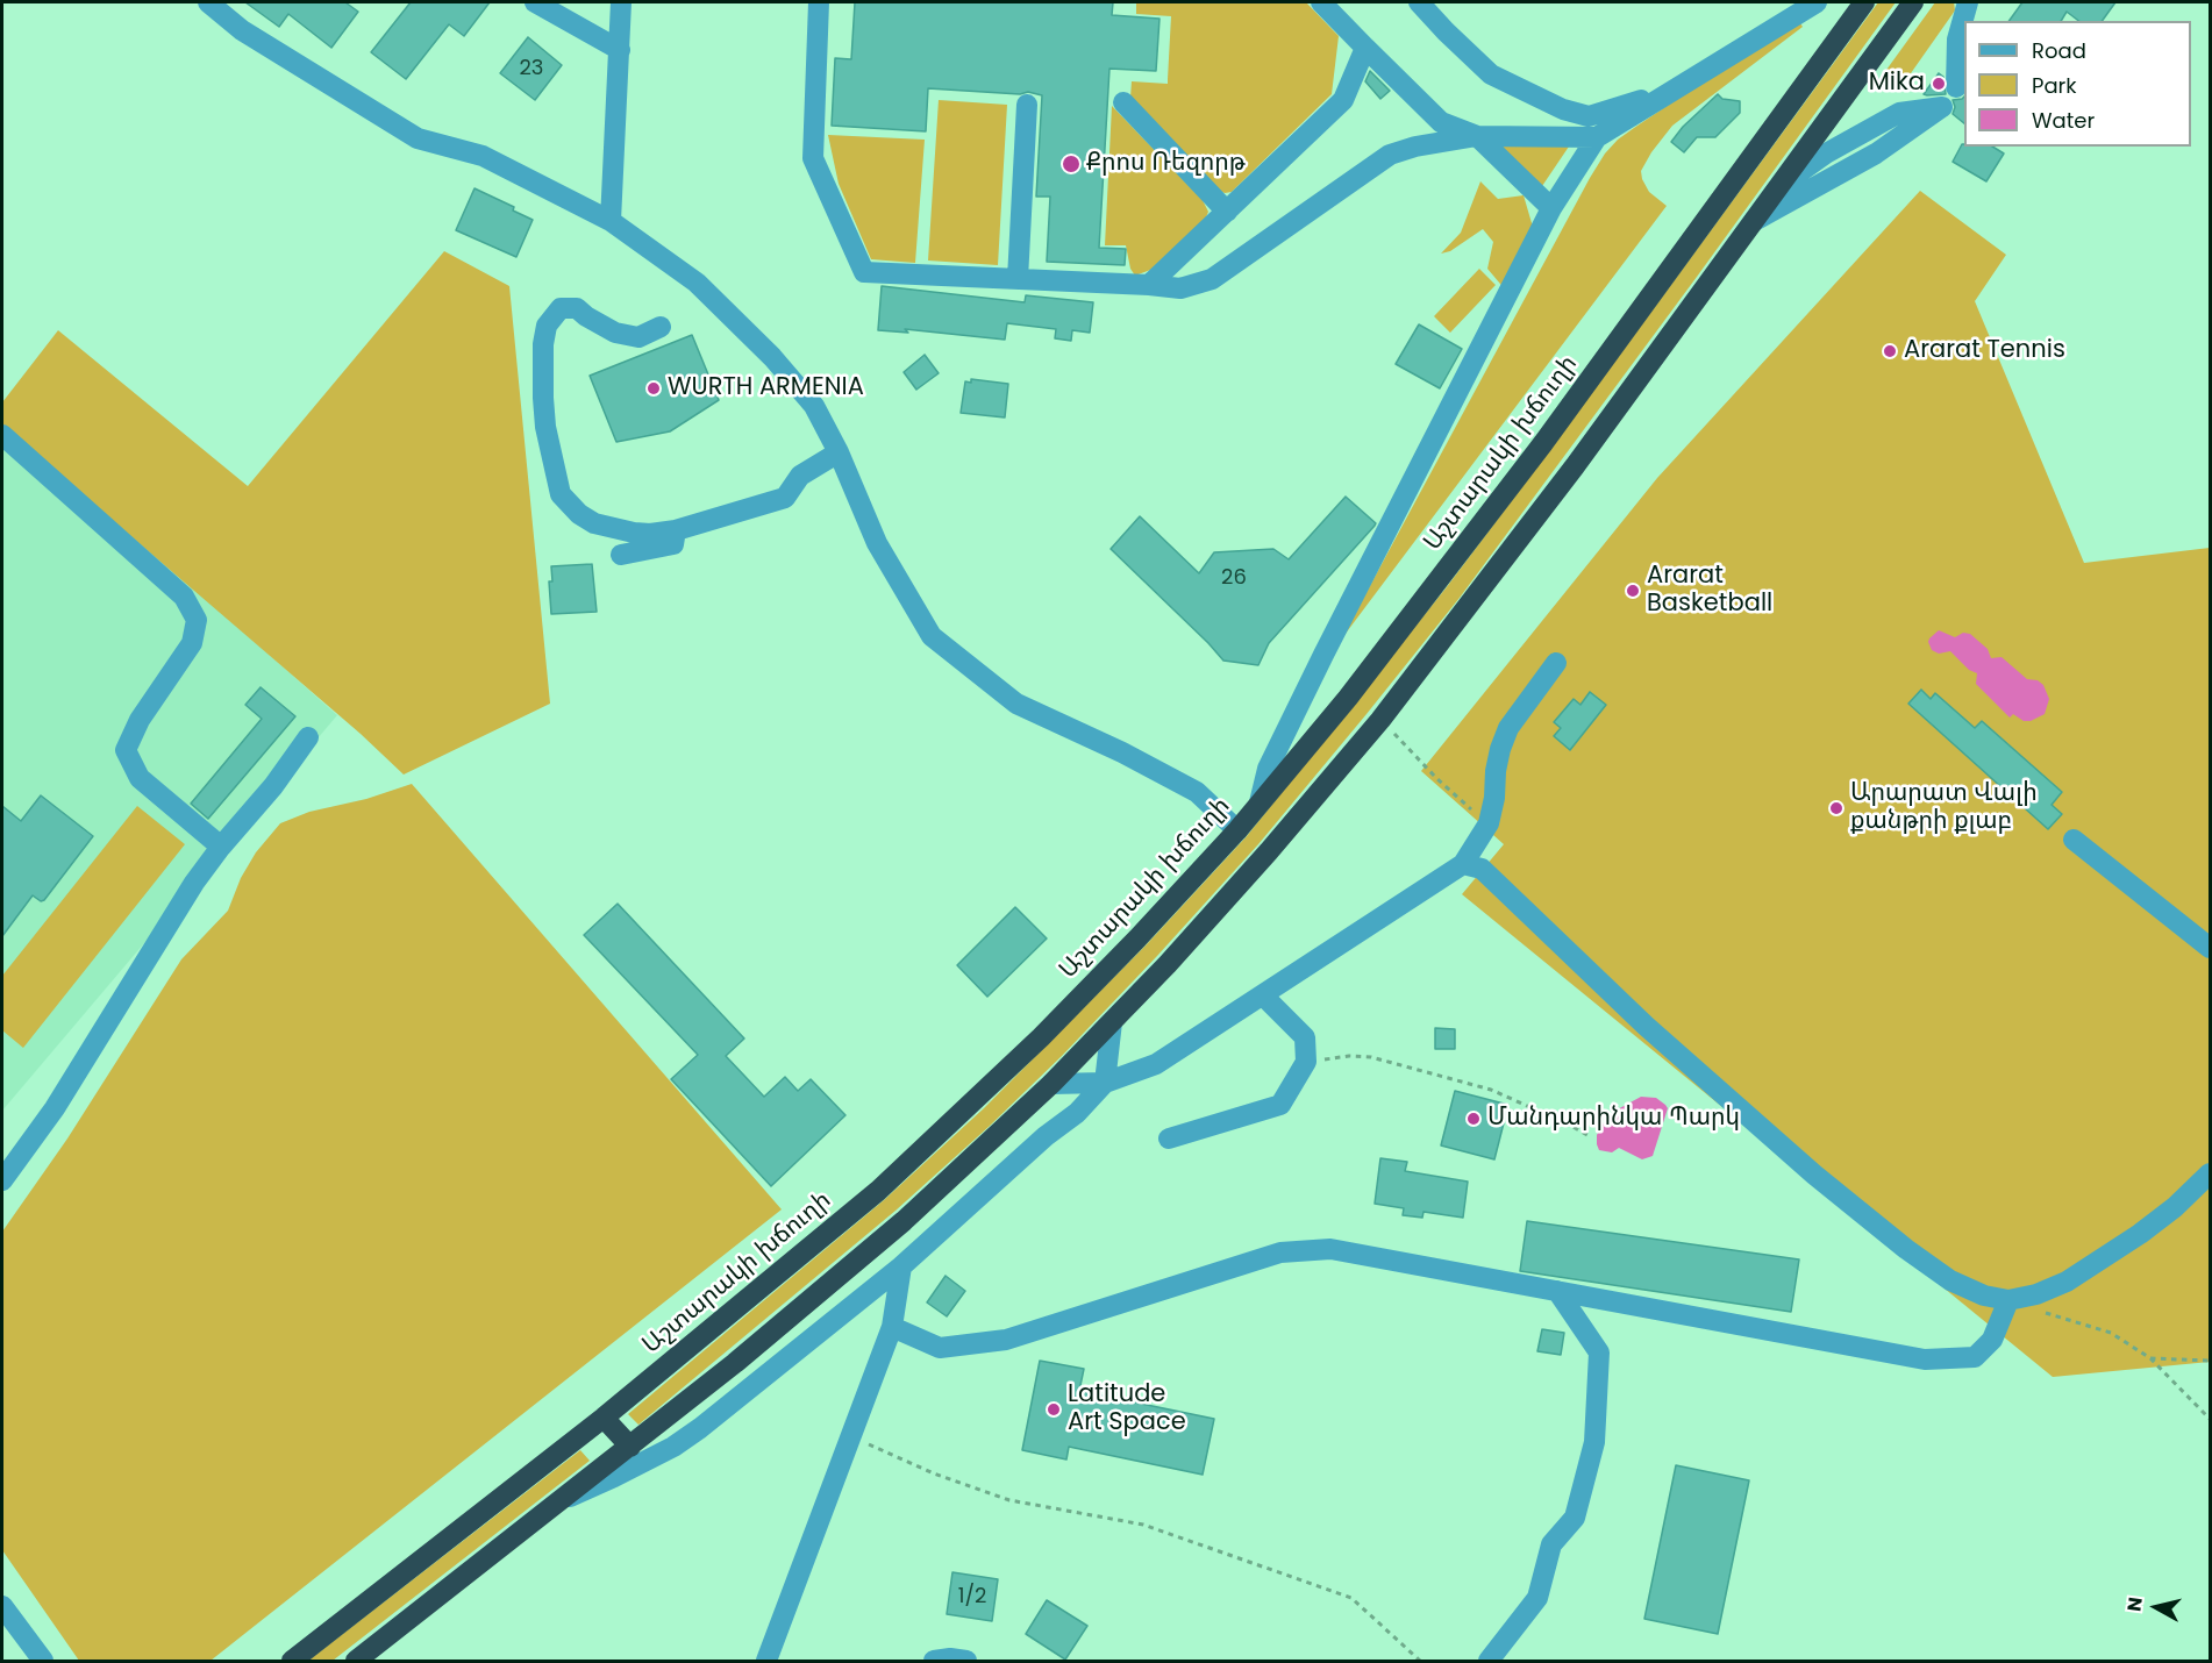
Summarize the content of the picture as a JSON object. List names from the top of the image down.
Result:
{
  "streets": {
    "highway": ["Աշտարակի խճուղի"]
  },
  "places": [
    "Mika",
    "Քրոս Ռեզորթ",
    "Ararat Tennis",
    "WURTH ARMENIA",
    "Ararat Basketball",
    "Արարատ Վալի քանթրի քլաբ",
    "Մանդարինկա Պարկ",
    "Latitude Art Space"
  ],
  "house_numbers": ["23", "26", "1/2"],
  "legend": ["Road", "Park", "Water"],
  "north": "left"
}
